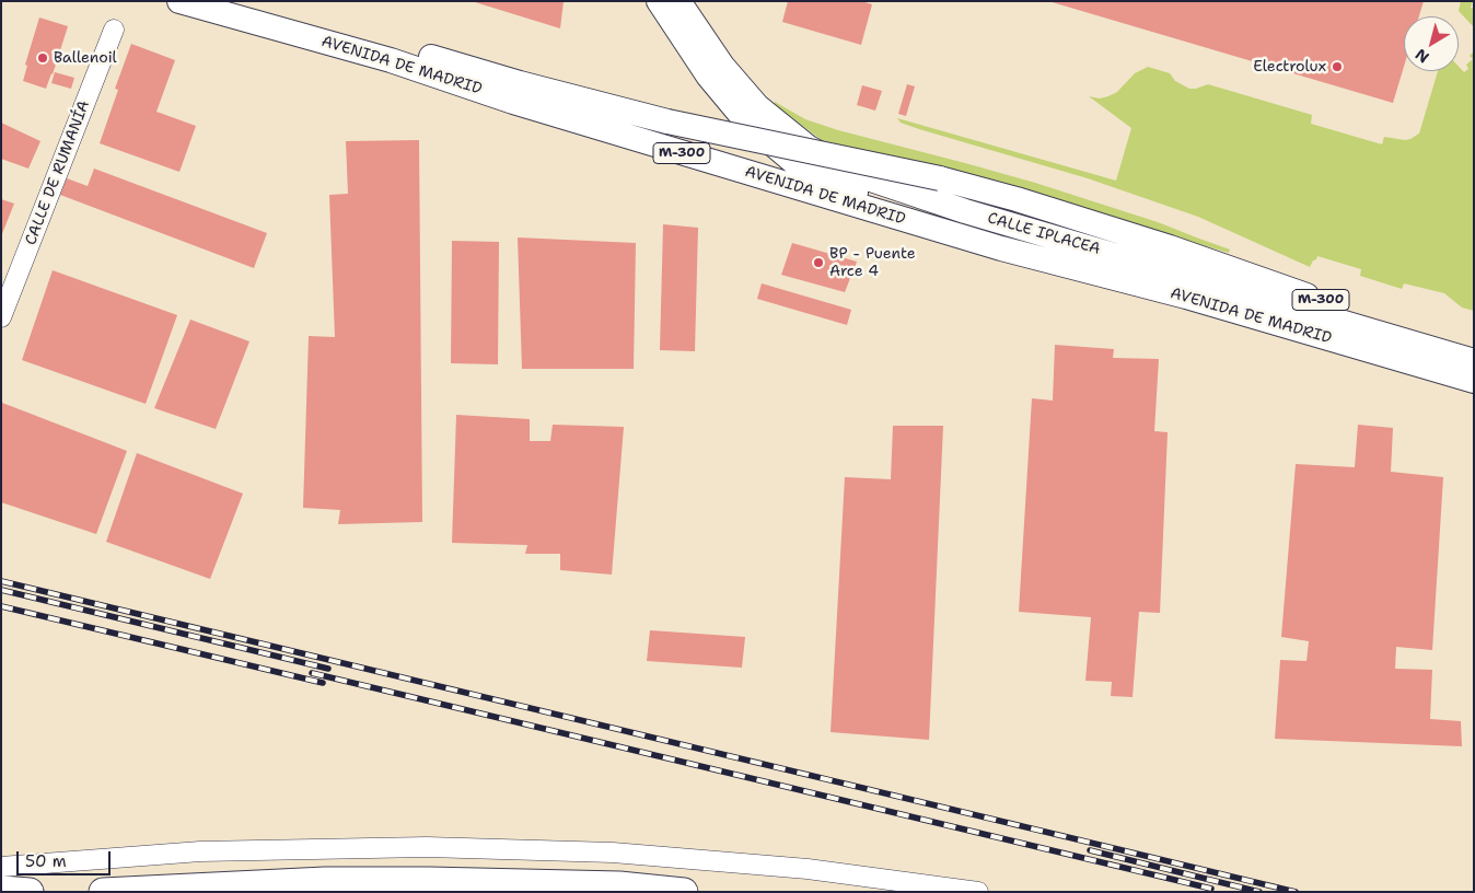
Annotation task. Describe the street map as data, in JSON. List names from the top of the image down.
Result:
{
  "streets": {
    "main road": ["AVENIDA DE MADRID", "M-300", "CALLE IPLACEA"],
    "street": ["CALLE DE RUMANÍA"]
  },
  "crossings": [
    ["AVENIDA DE MADRID", "CALLE IPLACEA"]
  ],
  "places": ["Ballenoil", "Electrolux", "BP - Puente Arce 4"],
  "scale_bar": "50 m",
  "north": "bottom left"
}
